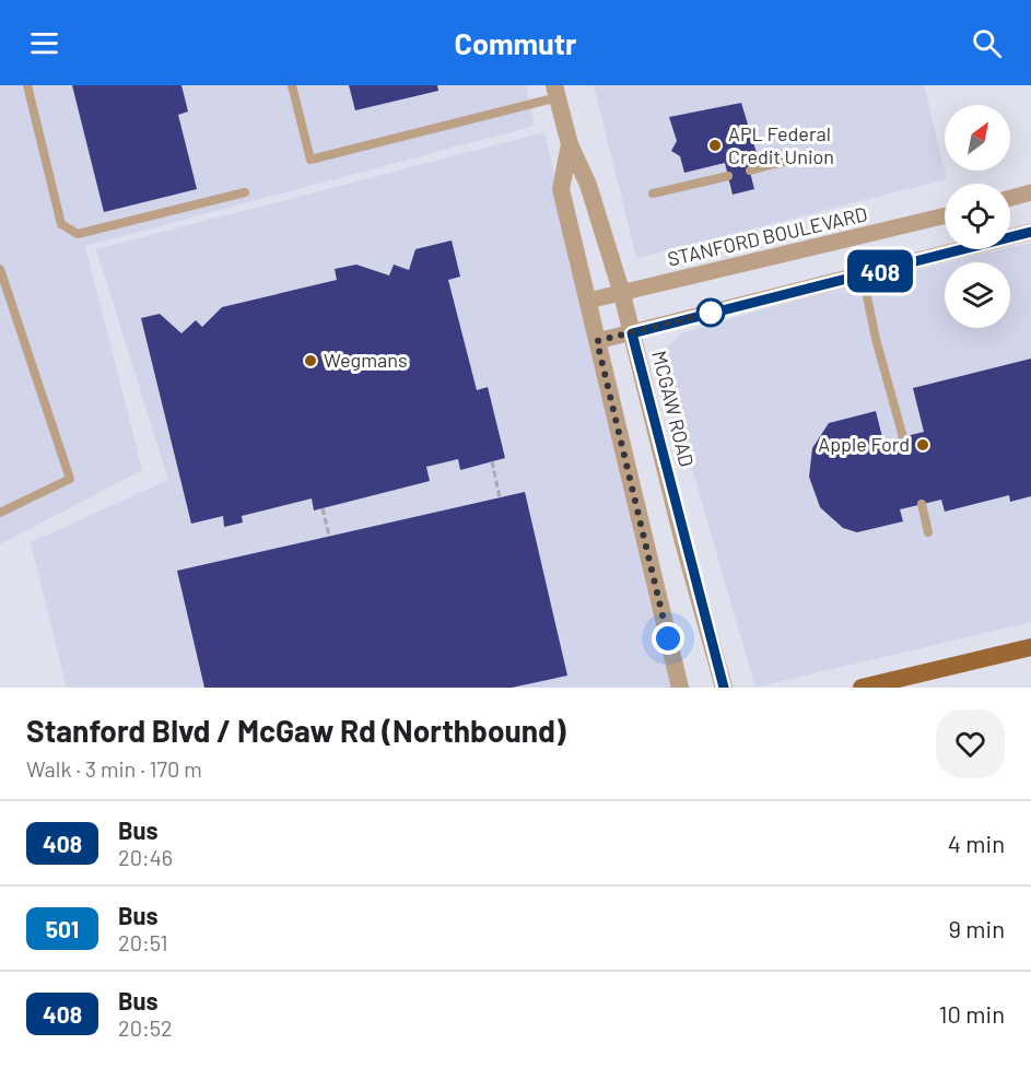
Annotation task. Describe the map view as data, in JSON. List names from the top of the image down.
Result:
{
  "streets": {
    "street": ["STANFORD BOULEVARD", "MCGAW ROAD"]
  },
  "crossings": [
    ["STANFORD BOULEVARD", "MCGAW ROAD"]
  ],
  "places": ["APL Federal Credit Union", "Wegmans", "Apple Ford"],
  "lines": ["bus line 408"],
  "north": "top right",
  "page": {
    "header": "Commutr",
    "on_map": "408",
    "heading": ["Stanford Blvd / McGaw Rd (Northbound)", "Walk · 3 min · 170 m"],
    "list": [
      {
        "mark": "408",
        "name": "Bus",
        "note": "20:46",
        "value": "4 min"
      },
      {
        "mark": "501",
        "name": "Bus",
        "note": "20:51",
        "value": "9 min"
      },
      {
        "mark": "408",
        "name": "Bus",
        "note": "20:52",
        "value": "10 min"
      }
    ]
  }
}
